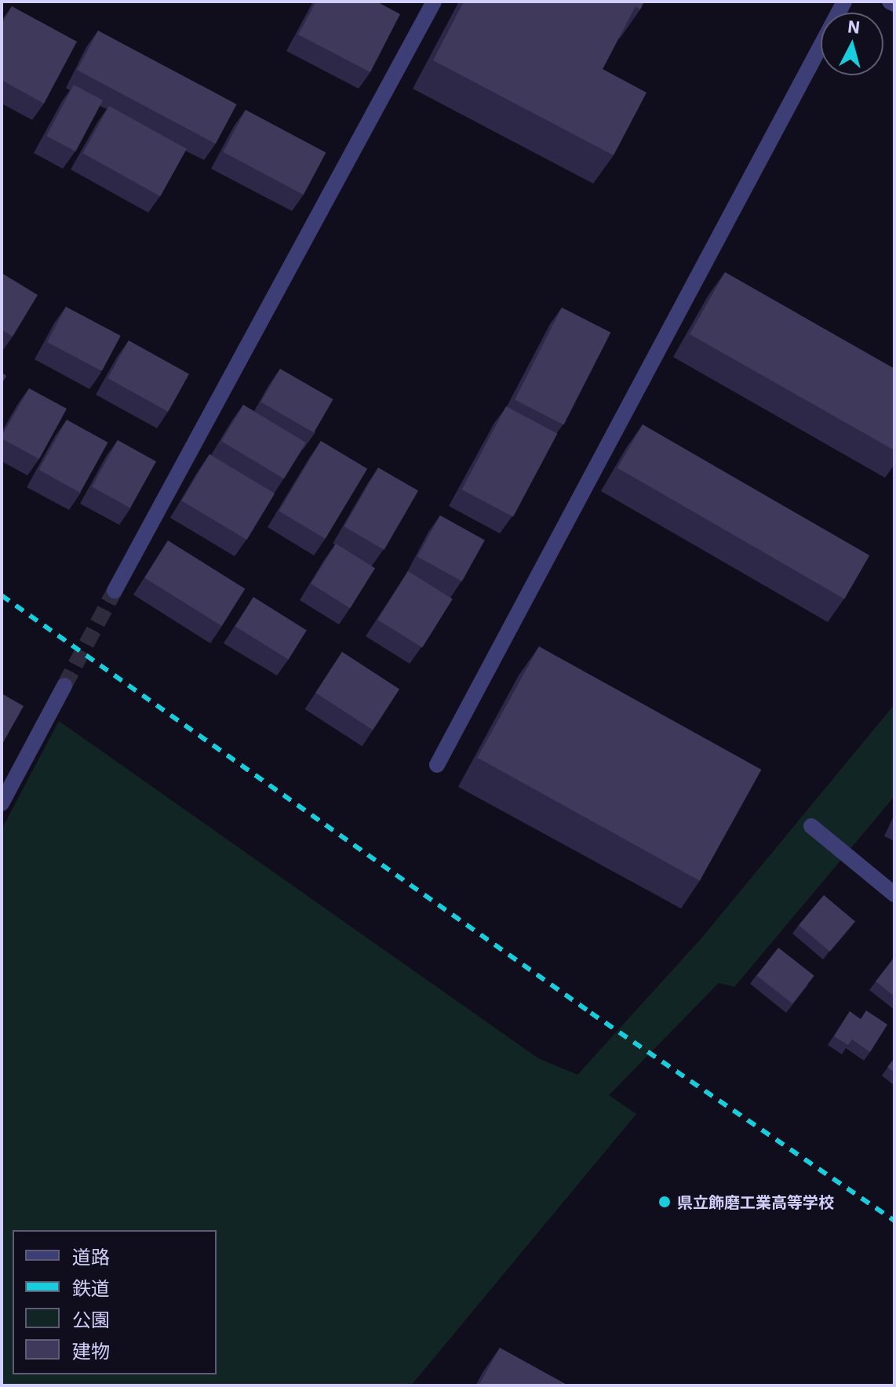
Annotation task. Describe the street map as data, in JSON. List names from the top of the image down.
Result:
{
  "places": ["県立飾磨工業高等学校"],
  "legend": [
    "道路",
    "鉄道",
    "公園",
    "建物"
  ],
  "north": "top"
}
